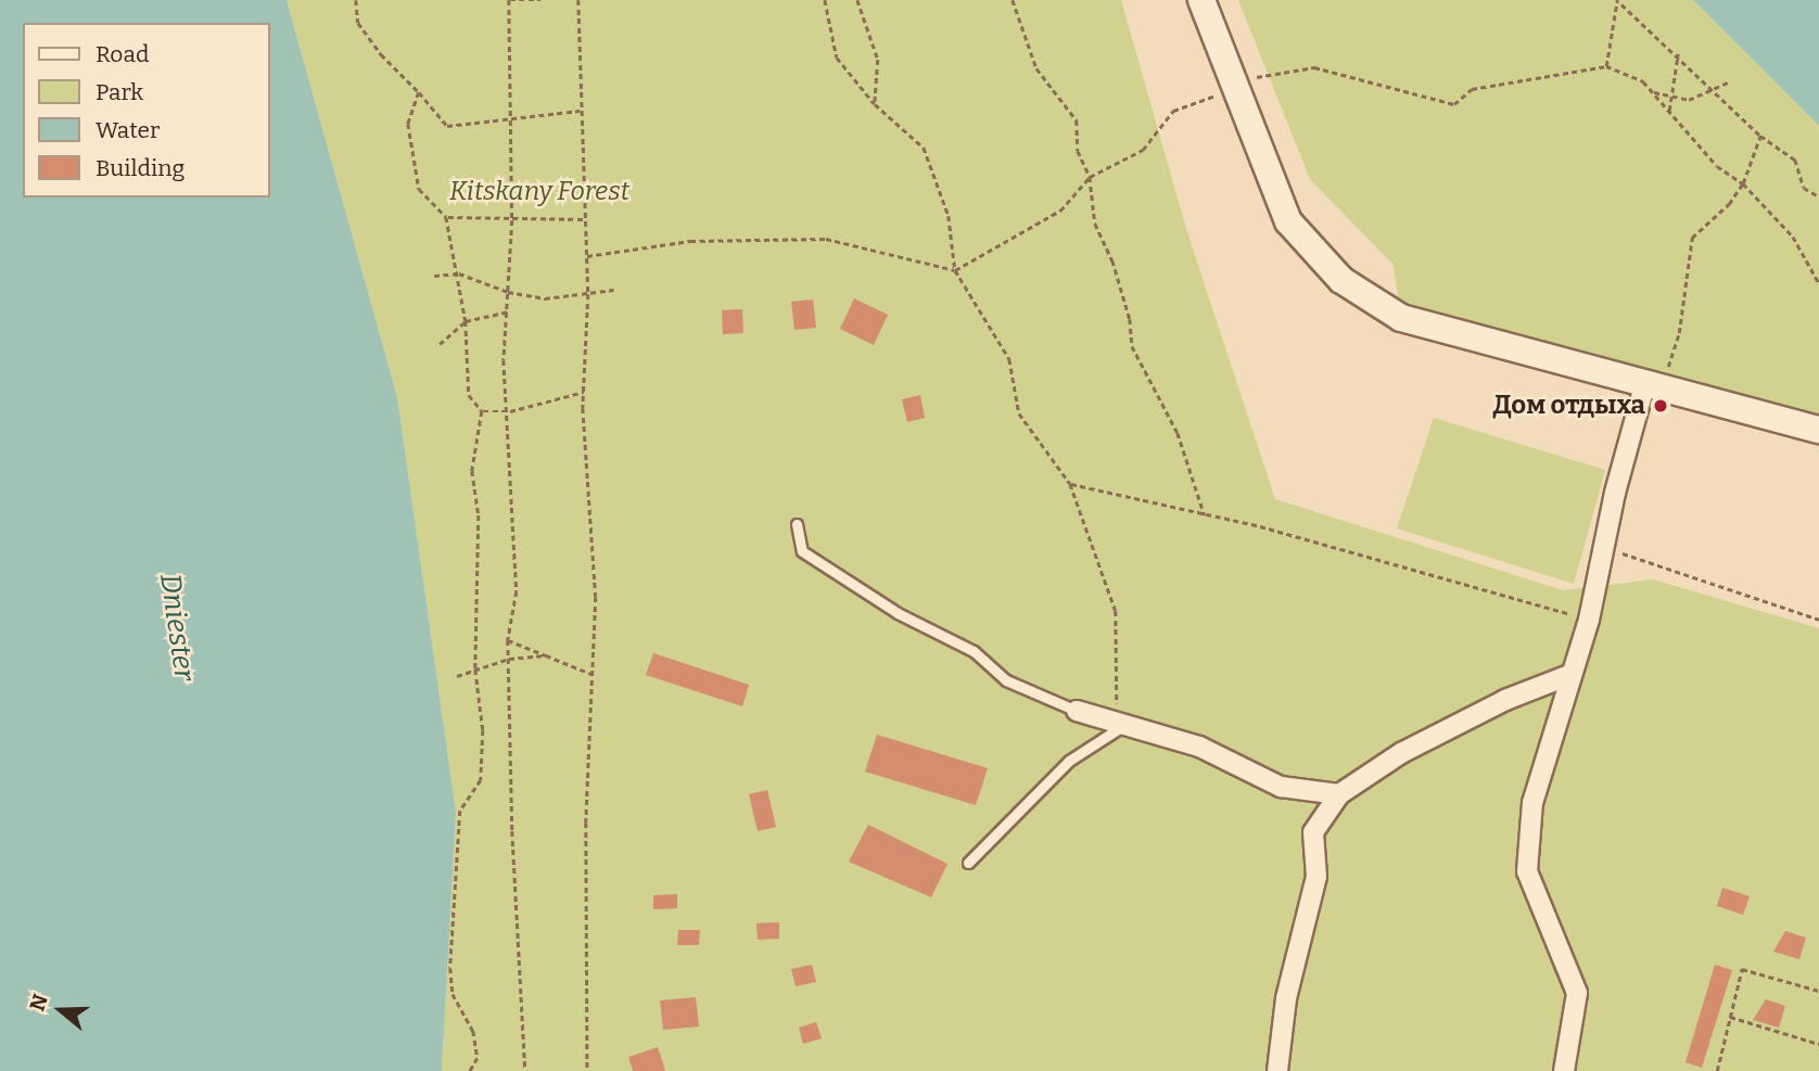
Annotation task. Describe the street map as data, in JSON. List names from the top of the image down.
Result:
{
  "water": ["Dniester"],
  "parks": ["Kitskany Forest"],
  "places": ["Дом отдыха"],
  "legend": [
    "Road",
    "Park",
    "Water",
    "Building"
  ],
  "north": "left"
}
